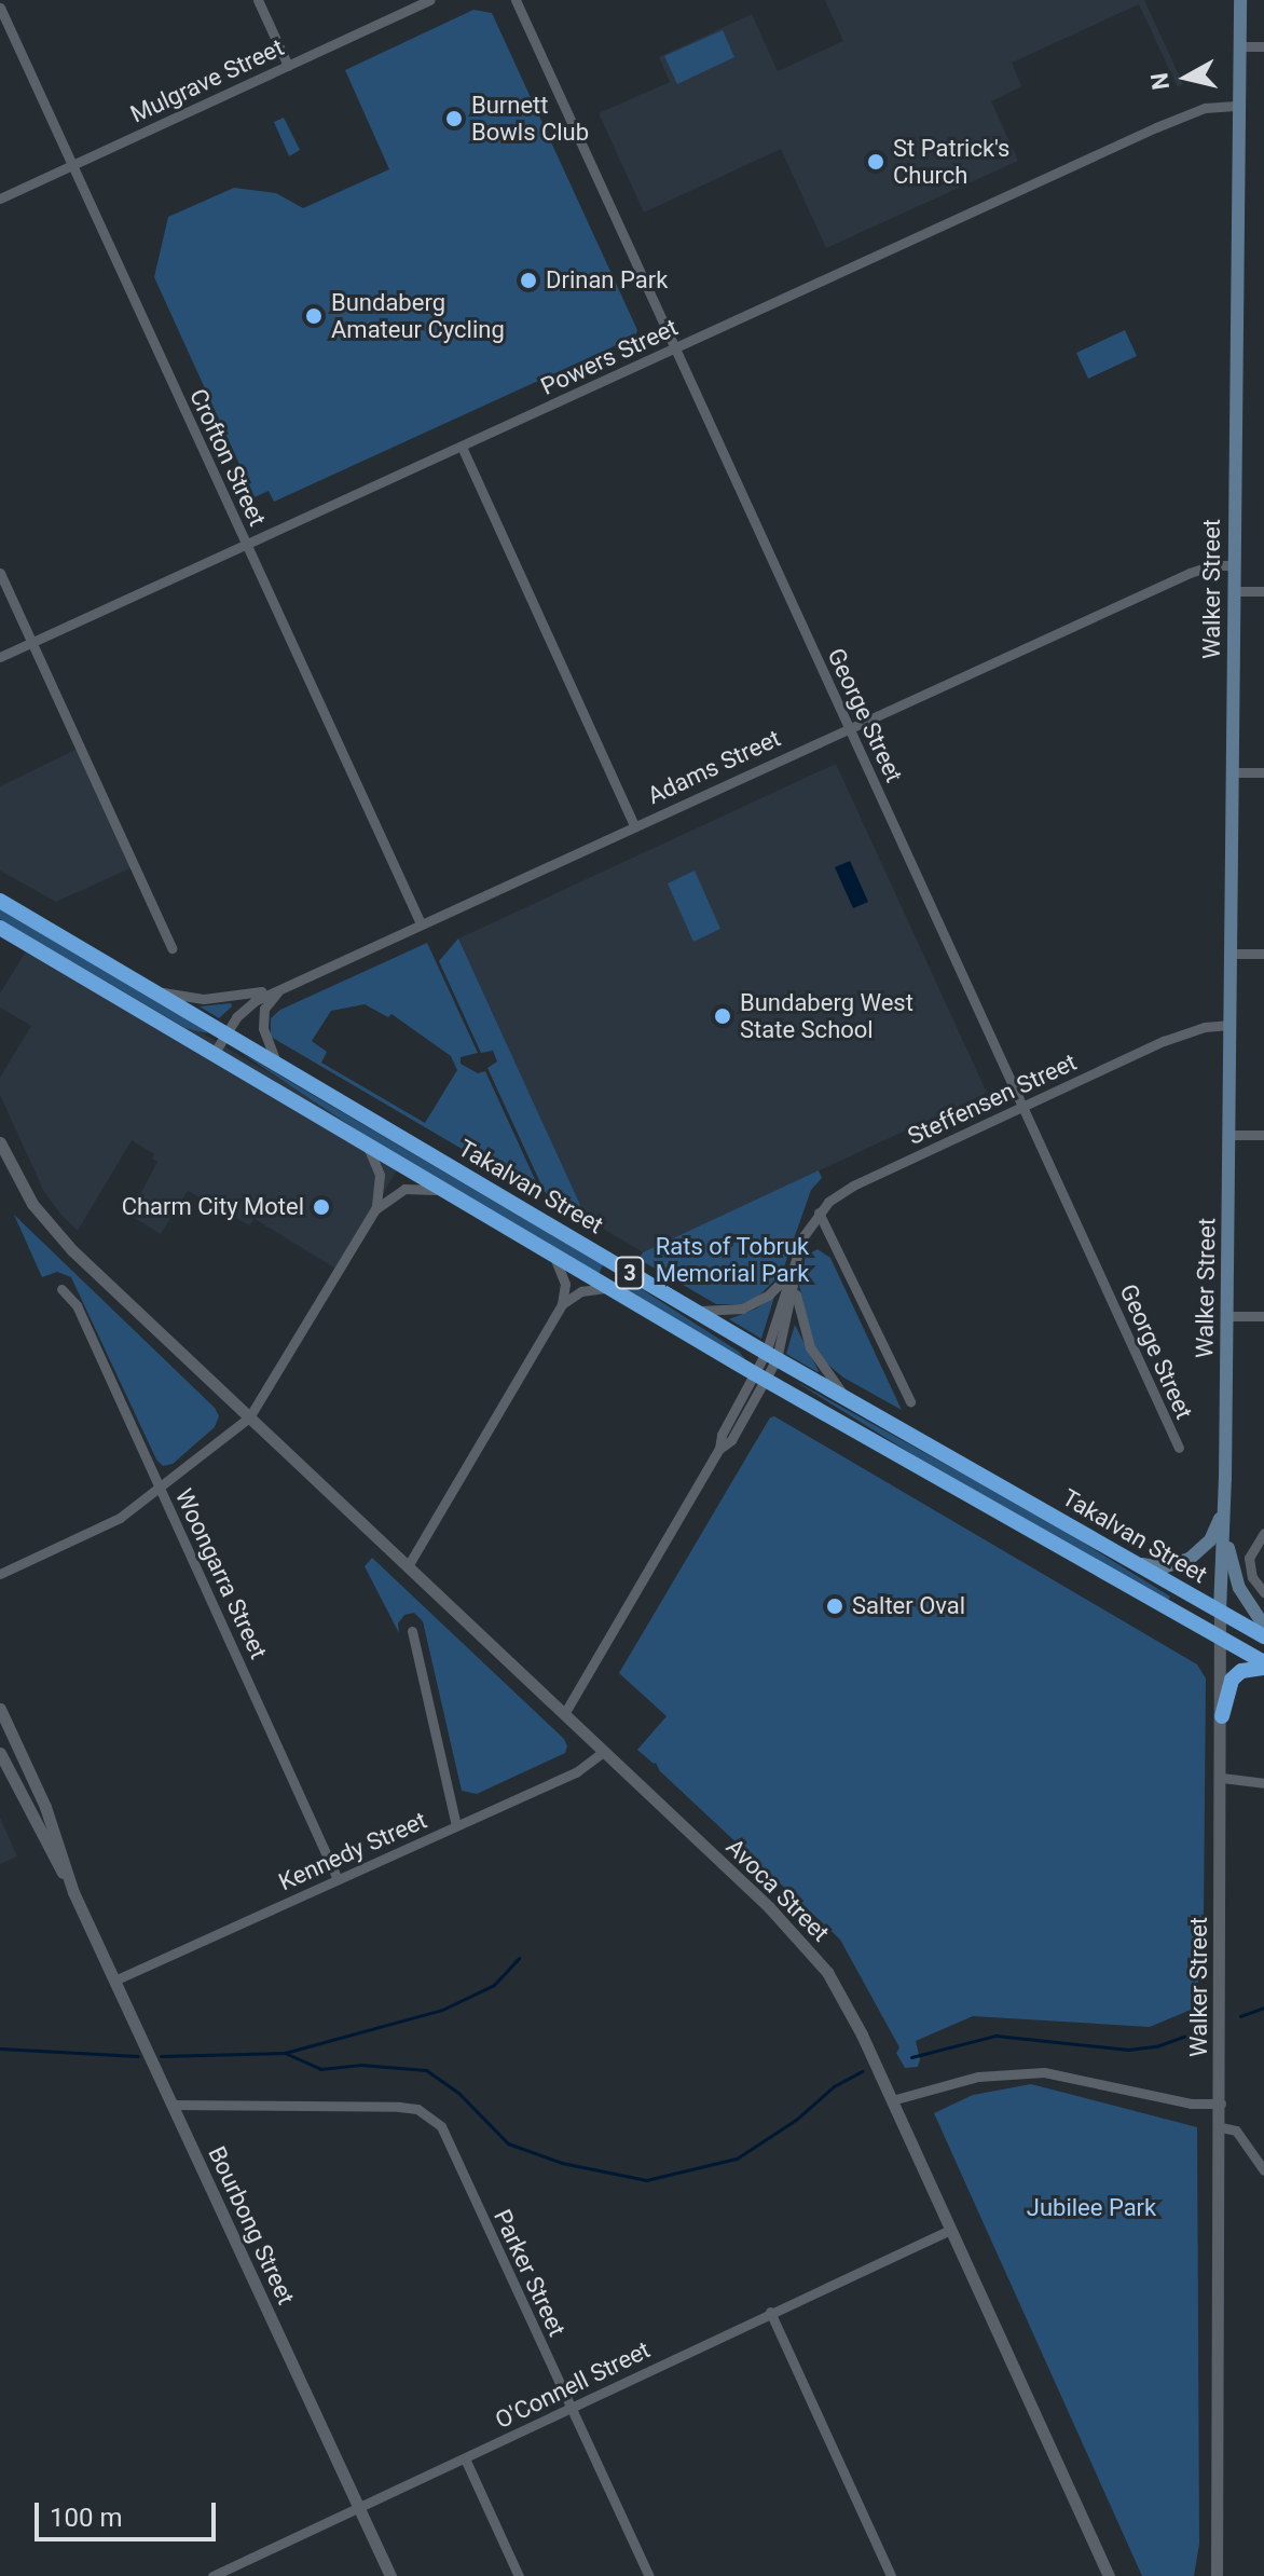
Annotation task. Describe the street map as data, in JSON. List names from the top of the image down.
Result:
{
  "streets": {
    "highway": ["Takalvan Street", "3"],
    "main road": ["Walker Street"],
    "street": [
      "Mulgrave Street",
      "Powers Street",
      "Crofton Street",
      "George Street",
      "Adams Street",
      "Steffensen Street",
      "Woongarra Street",
      "Kennedy Street",
      "Avoca Street",
      "Bourbong Street",
      "Parker Street",
      "O'Connell Street"
    ]
  },
  "crossings": [
    ["Mulgrave Street", "Crofton Street"],
    ["Powers Street", "Crofton Street"],
    ["Powers Street", "Walker Street"],
    ["Powers Street", "George Street"],
    ["Crofton Street", "Adams Street"],
    ["Walker Street", "Adams Street"],
    ["Walker Street", "Steffensen Street"],
    ["Walker Street", "Takalvan Street"],
    ["George Street", "Adams Street"],
    ["George Street", "Steffensen Street"],
    ["Adams Street", "Takalvan Street"],
    ["Steffensen Street", "Takalvan Street"],
    ["Steffensen Street", "Avoca Street"],
    ["Woongarra Street", "Kennedy Street"],
    ["Kennedy Street", "Avoca Street"],
    ["Kennedy Street", "Bourbong Street"],
    ["Avoca Street", "O'Connell Street"],
    ["Bourbong Street", "Parker Street"],
    ["Bourbong Street", "O'Connell Street"],
    ["Parker Street", "O'Connell Street"]
  ],
  "parks": ["Rats of Tobruk Memorial Park", "Jubilee Park"],
  "places": [
    "Burnett Bowls Club",
    "St Patrick's Church",
    "Drinan Park",
    "Bundaberg Amateur Cycling",
    "Bundaberg West State School",
    "Charm City Motel",
    "Salter Oval"
  ],
  "scale_bar": "100 m",
  "north": "left"
}
